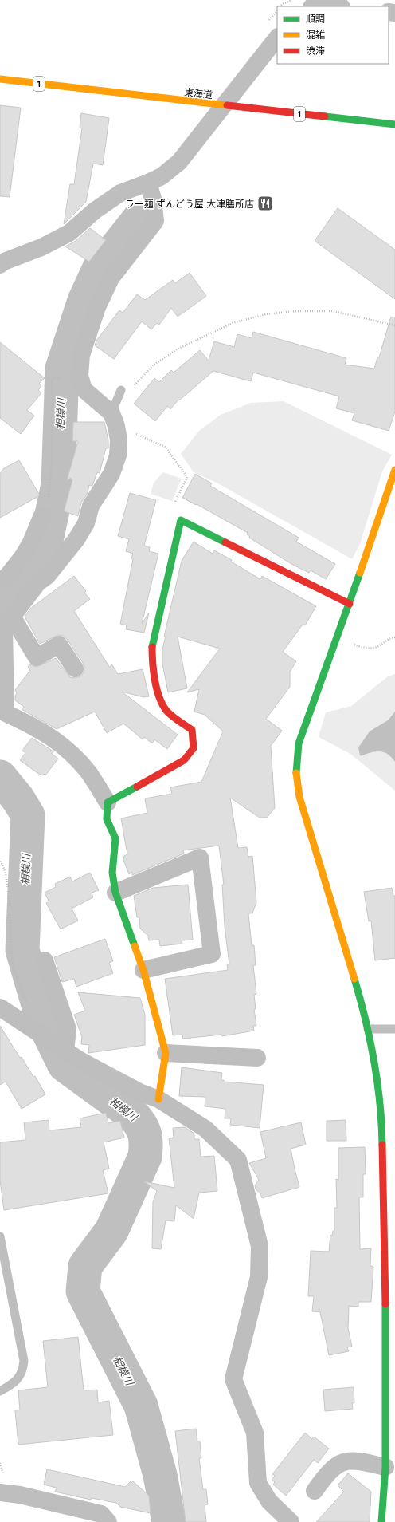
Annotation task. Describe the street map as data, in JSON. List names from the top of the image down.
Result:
{
  "streets": {
    "main road": ["1", "東海道"]
  },
  "water": ["相模川"],
  "places": {
    "restaurant": ["ラー麺 ずんどう屋 大津膳所店"]
  },
  "legend": ["順調", "混雑", "渋滞"]
}
